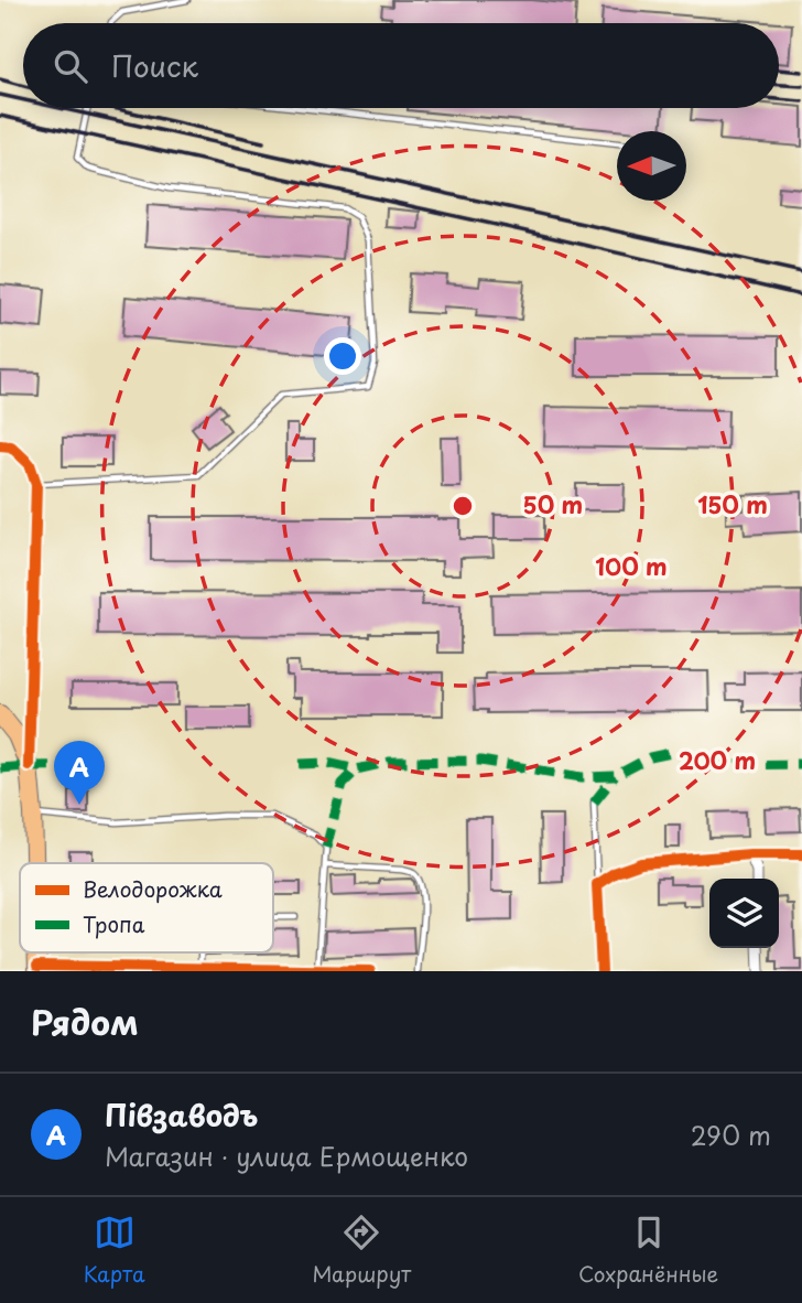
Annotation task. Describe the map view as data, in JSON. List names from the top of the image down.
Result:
{
  "legend": ["Велодорожка", "Тропа"],
  "north": "left",
  "page": {
    "search": "Поиск",
    "pins": "A",
    "heading": "Рядом",
    "list": [
      {
        "mark": "A",
        "name": "Пiвзаводъ",
        "note": "Магазин · улица Ермощенко",
        "value": "290 m"
      }
    ],
    "nav": ["Карта", "Маршрут", "Сохранённые"]
  },
  "rings": [
    "50 m",
    "150 m",
    "100 m",
    "200 m"
  ]
}
